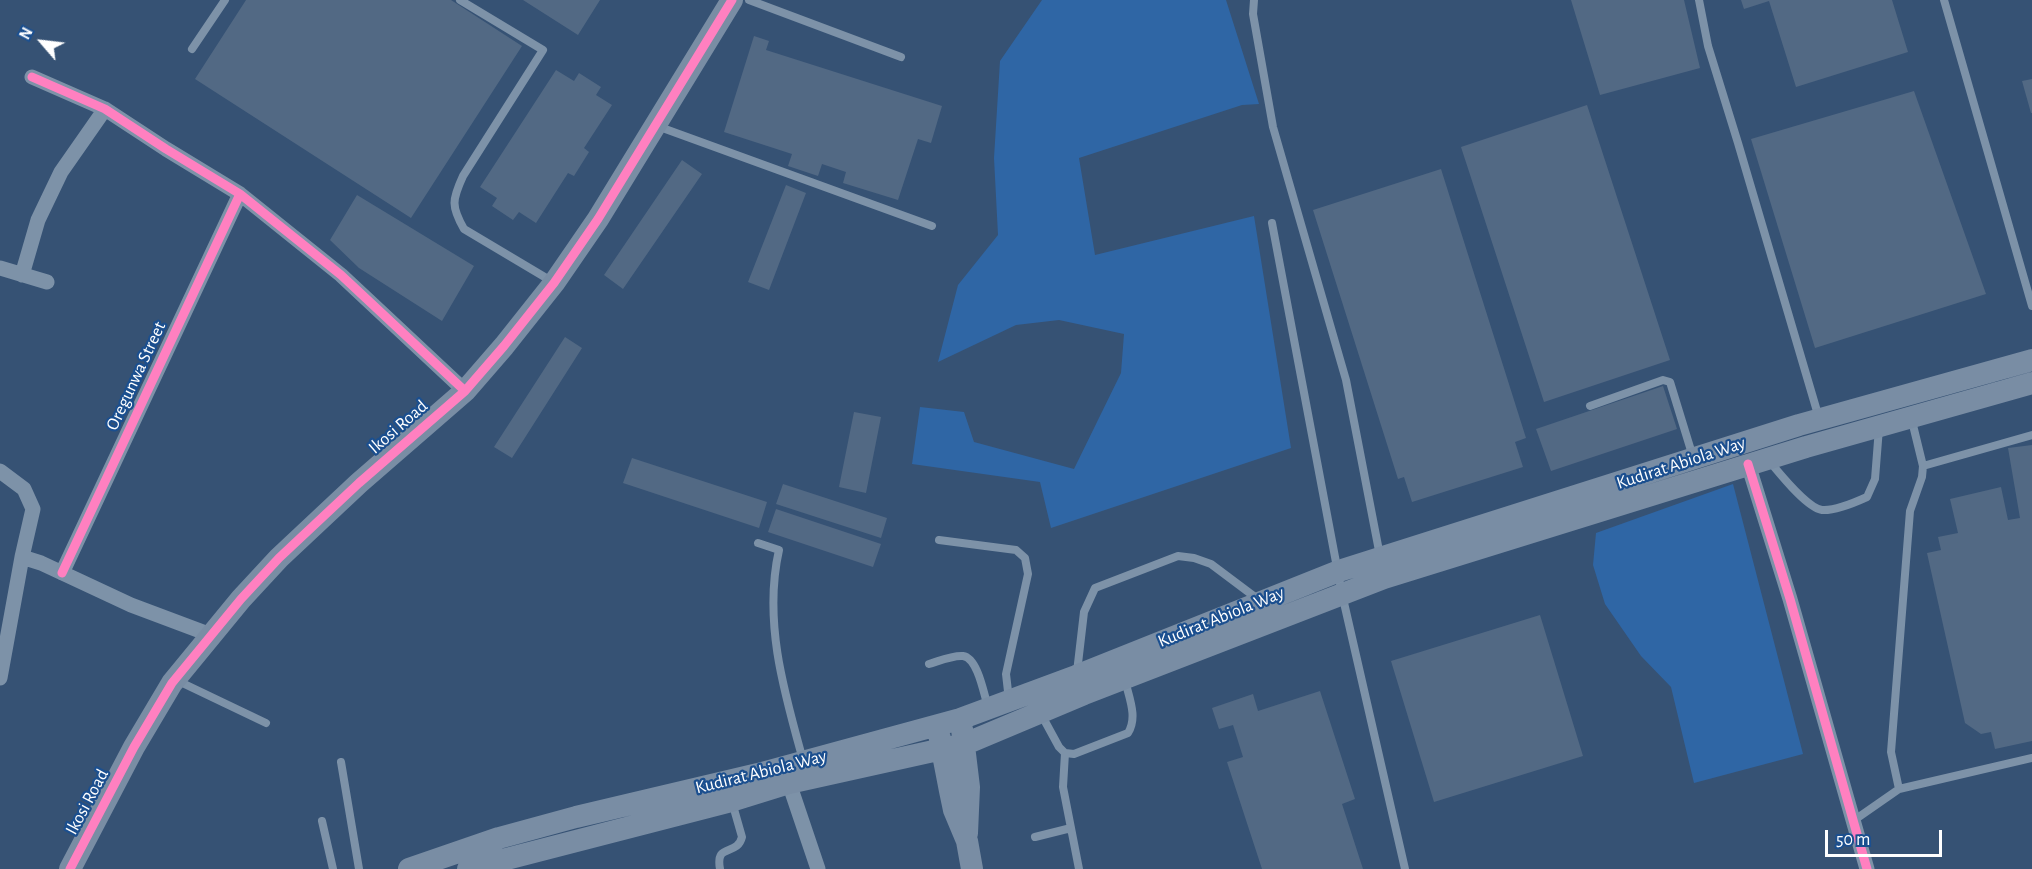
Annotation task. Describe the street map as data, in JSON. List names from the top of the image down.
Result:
{
  "streets": {
    "main road": ["Ikosi Road", "Kudirat Abiola Way"],
    "street": ["Oregunwa Street"]
  },
  "scale_bar": "50 m",
  "north": "top left"
}
